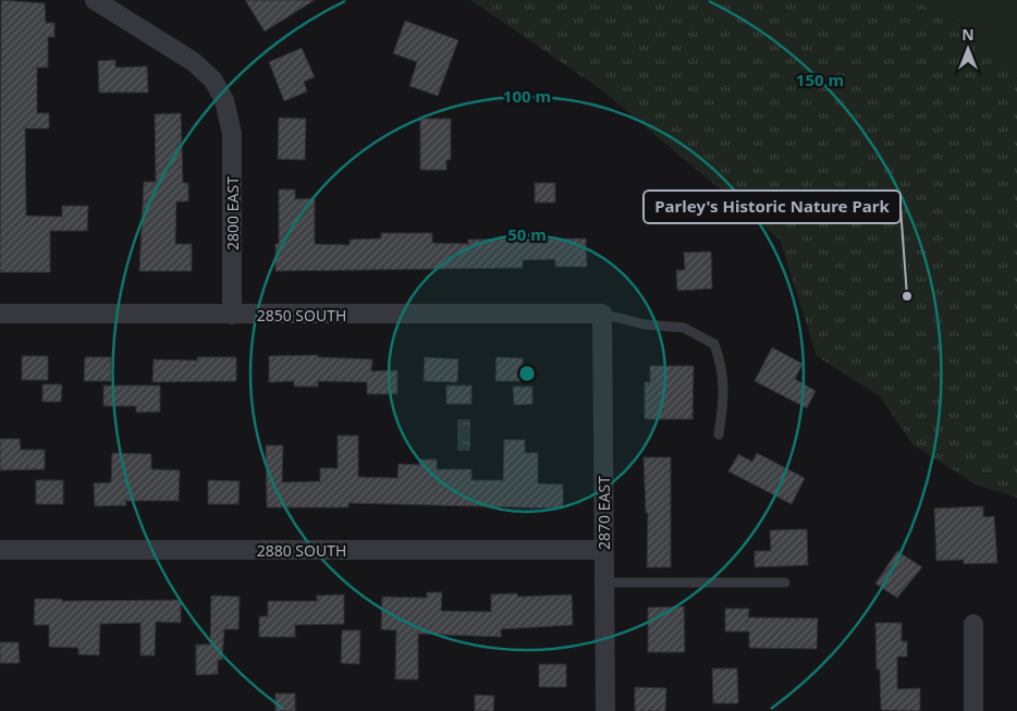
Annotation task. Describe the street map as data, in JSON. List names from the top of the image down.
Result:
{
  "streets": {
    "street": [
      "2800 EAST",
      "2850 SOUTH",
      "2870 EAST",
      "2880 SOUTH"
    ]
  },
  "crossings": [
    ["2800 EAST", "2850 SOUTH"],
    ["2850 SOUTH", "2870 EAST"],
    ["2870 EAST", "2880 SOUTH"]
  ],
  "places": ["Parley's Historic Nature Park"],
  "north": "top",
  "rings": ["150 m", "100 m", "50 m"]
}
